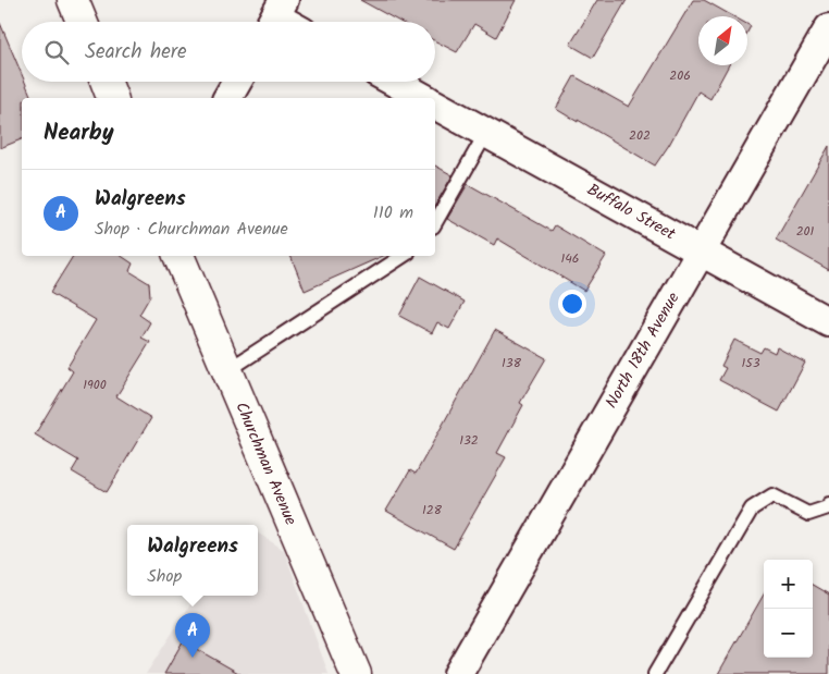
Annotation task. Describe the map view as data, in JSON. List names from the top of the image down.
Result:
{
  "streets": {
    "main road": ["Churchman Avenue"],
    "street": ["Buffalo Street", "North 18th Avenue"]
  },
  "crossings": [
    ["Buffalo Street", "North 18th Avenue"]
  ],
  "house_numbers": [
    "206",
    "202",
    "201",
    "146",
    "138",
    "153",
    "1900",
    "132",
    "128"
  ],
  "north": "top right",
  "page": {
    "search": "Search here",
    "heading": "Nearby",
    "list": [
      {
        "mark": "A",
        "name": "Walgreens",
        "note": "Shop · Churchman Avenue",
        "value": "110 m"
      }
    ],
    "popup": ["Walgreens", "Shop"],
    "map_buttons": ["+", "−"],
    "pins": "A"
  }
}
